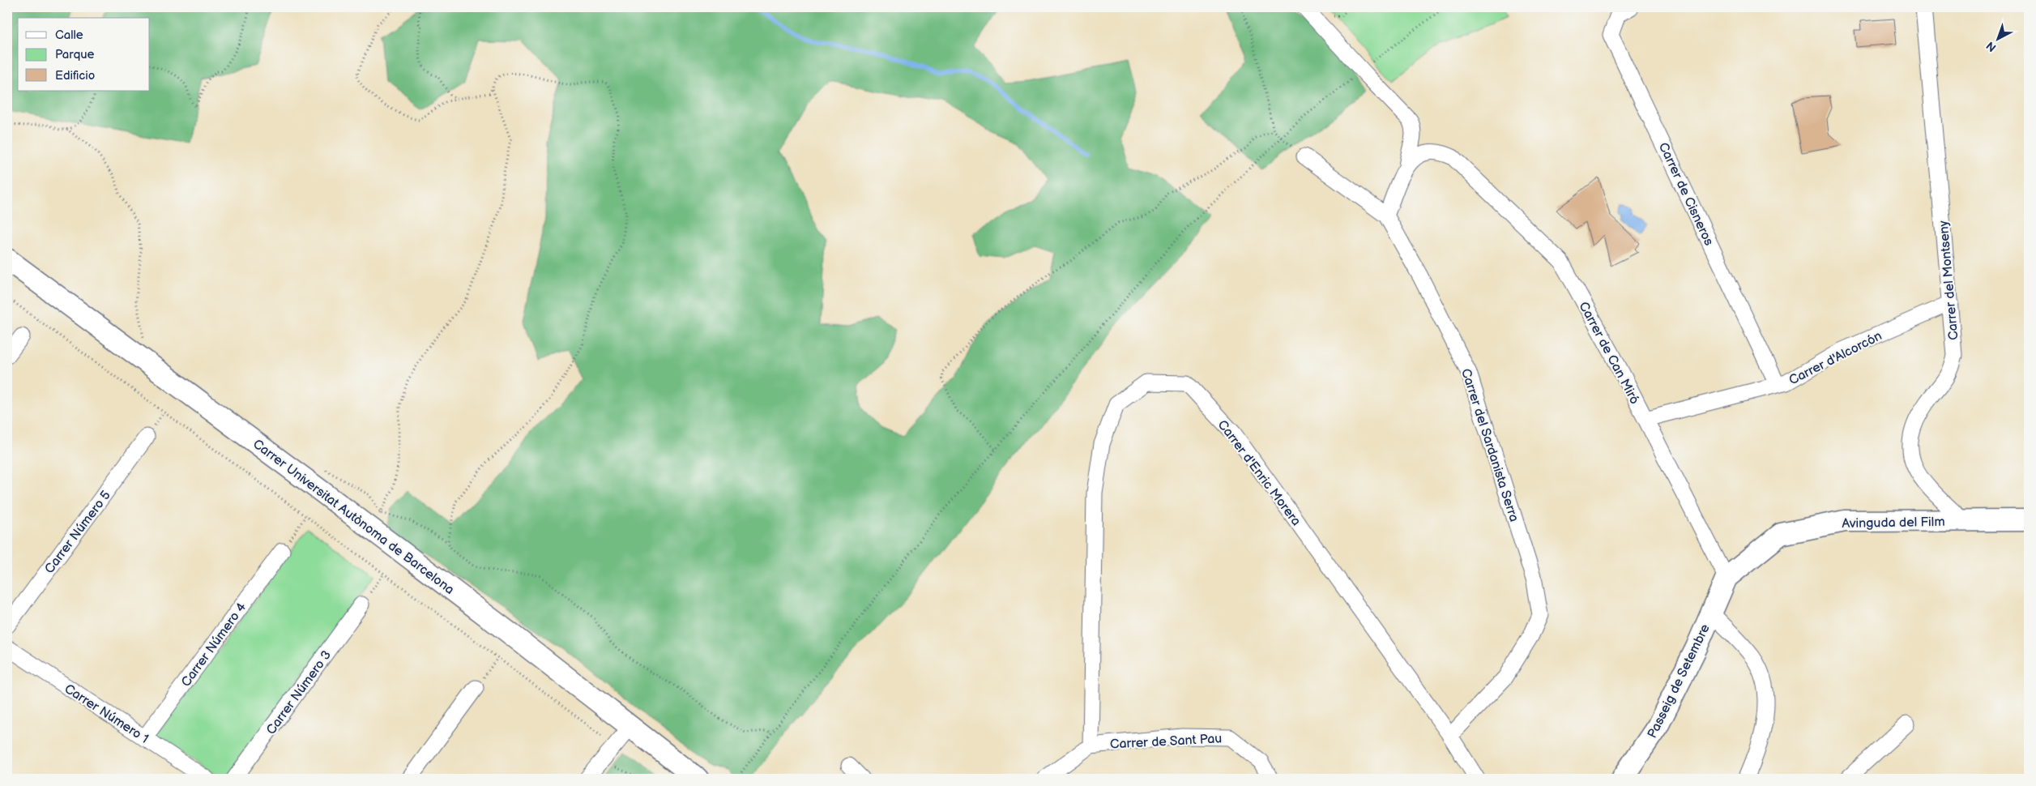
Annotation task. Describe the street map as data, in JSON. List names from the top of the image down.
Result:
{
  "streets": {
    "street": [
      "Carrer de Cisneros",
      "Carrer del Montseny",
      "Carrer de Can Miró",
      "Carrer d'Alcorcón",
      "Carrer del Sardanista Serra",
      "Carrer d'Enric Morera",
      "Carrer Universitat Autònoma de Barcelona",
      "Avinguda del Film",
      "Carrer Número 5",
      "Carrer Número 4",
      "Passeig de Setembre",
      "Carrer Número 3",
      "Carrer Número 1",
      "Carrer de Sant Pau"
    ]
  },
  "crossings": [
    ["Carrer de Cisneros", "Carrer d'Alcorcón"],
    ["Carrer del Montseny", "Carrer d'Alcorcón"],
    ["Carrer del Montseny", "Avinguda del Film"],
    ["Carrer de Can Miró", "Carrer d'Alcorcón"],
    ["Carrer de Can Miró", "Carrer del Sardanista Serra"],
    ["Carrer de Can Miró", "Avinguda del Film"],
    ["Carrer de Can Miró", "Passeig de Setembre"],
    ["Carrer del Sardanista Serra", "Carrer d'Enric Morera"],
    ["Carrer d'Enric Morera", "Carrer de Sant Pau"],
    ["Avinguda del Film", "Passeig de Setembre"],
    ["Carrer Número 4", "Carrer Número 1"]
  ],
  "legend": ["Calle", "Parque", "Edificio"],
  "north": "bottom left"
}
